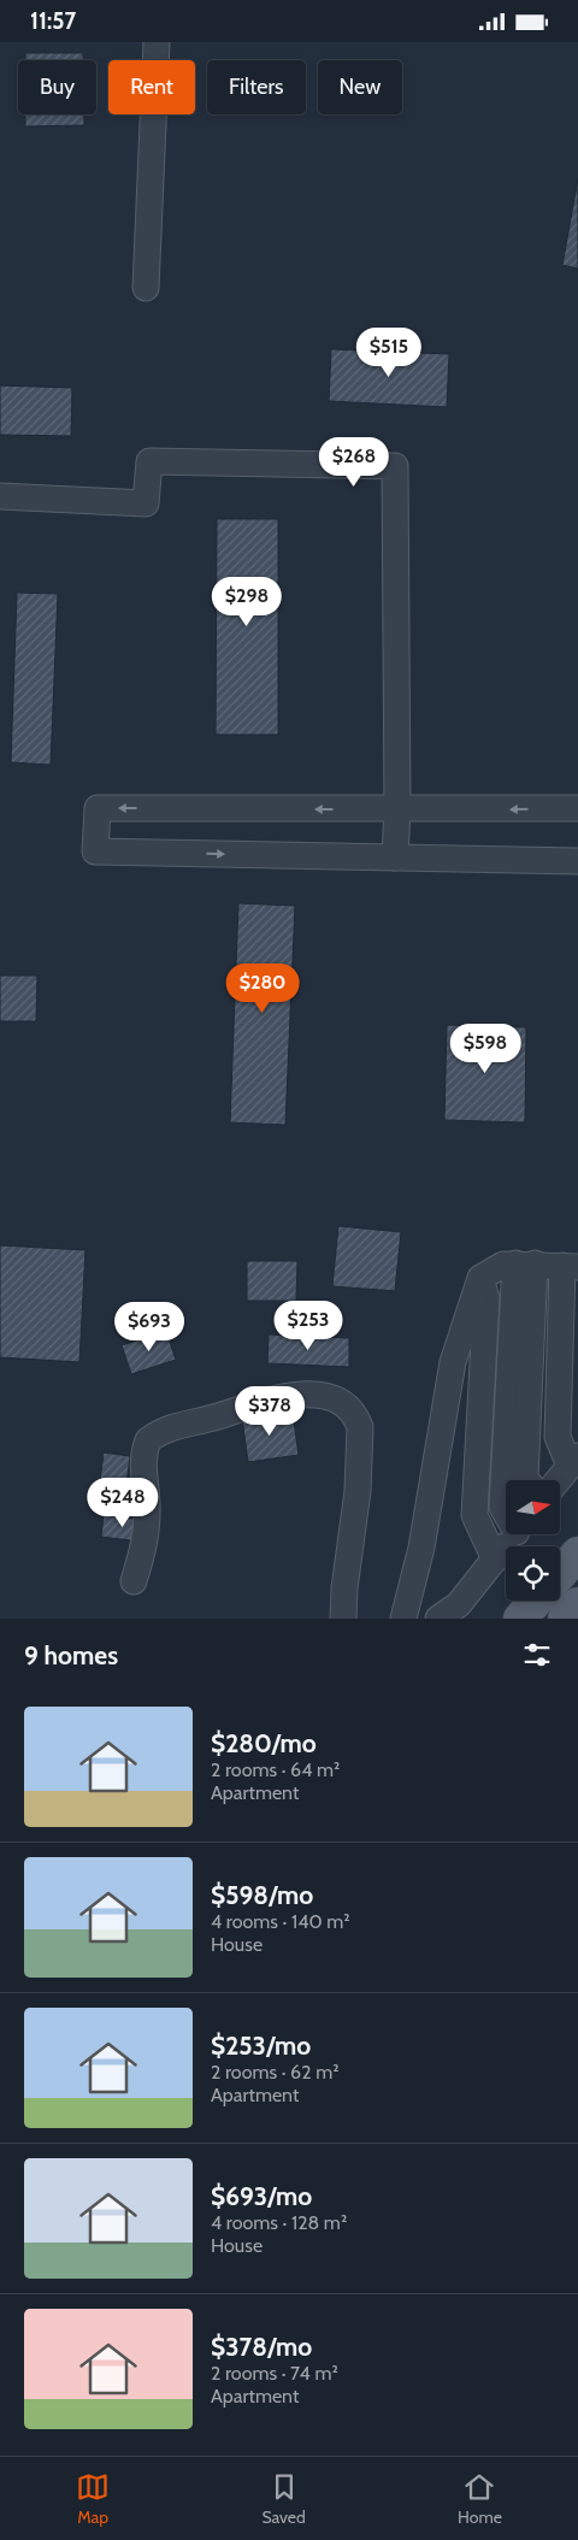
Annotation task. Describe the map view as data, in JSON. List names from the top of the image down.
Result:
{
  "north": "right",
  "page": {
    "status": "11:57",
    "chip": [
      "Buy",
      "Rent",
      "Filters",
      "New"
    ],
    "price": [
      "$515",
      "$268",
      "$298",
      "$280",
      "$598",
      "$253",
      "$693",
      "$378",
      "$248"
    ],
    "heading": "9 homes",
    "list": [
      {
        "name": "$280/mo",
        "note": "2 rooms · 64 m² · Apartment"
      },
      {
        "name": "$598/mo",
        "note": "4 rooms · 140 m² · House"
      },
      {
        "name": "$253/mo",
        "note": "2 rooms · 62 m² · Apartment"
      },
      {
        "name": "$693/mo",
        "note": "4 rooms · 128 m² · House"
      },
      {
        "name": "$378/mo",
        "note": "2 rooms · 74 m² · Apartment"
      }
    ],
    "tabs": ["Map", "Saved", "Home"]
  }
}
